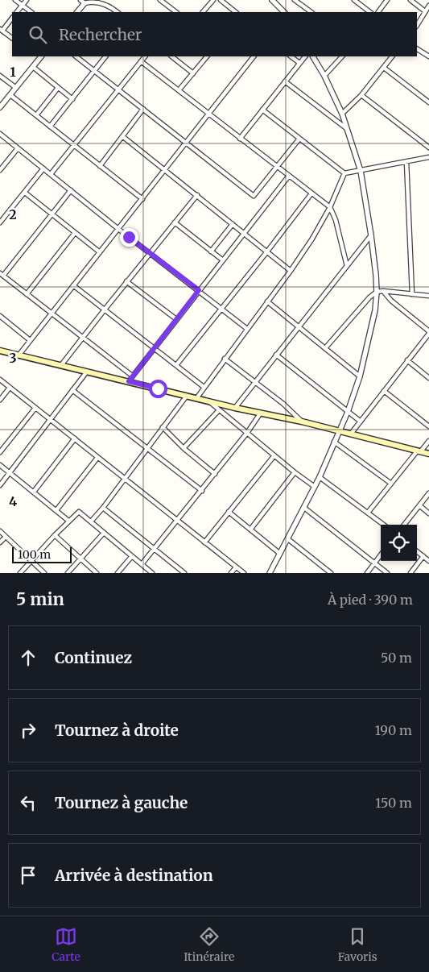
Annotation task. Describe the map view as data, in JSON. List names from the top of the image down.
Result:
{
  "scale_bar": "100 m",
  "page": {
    "search": "Rechercher",
    "scale": "100 m",
    "heading": ["5 min", "À pied · 390 m"],
    "list": [
      ["Continuez", "50 m"],
      ["Tournez à droite", "190 m"],
      ["Tournez à gauche", "150 m"],
      "Arrivée à destination"
    ],
    "nav": ["Carte", "Itinéraire", "Favoris"]
  },
  "grid": {
    "rows": [
      "1",
      "2",
      "3",
      "4"
    ]
  }
}
